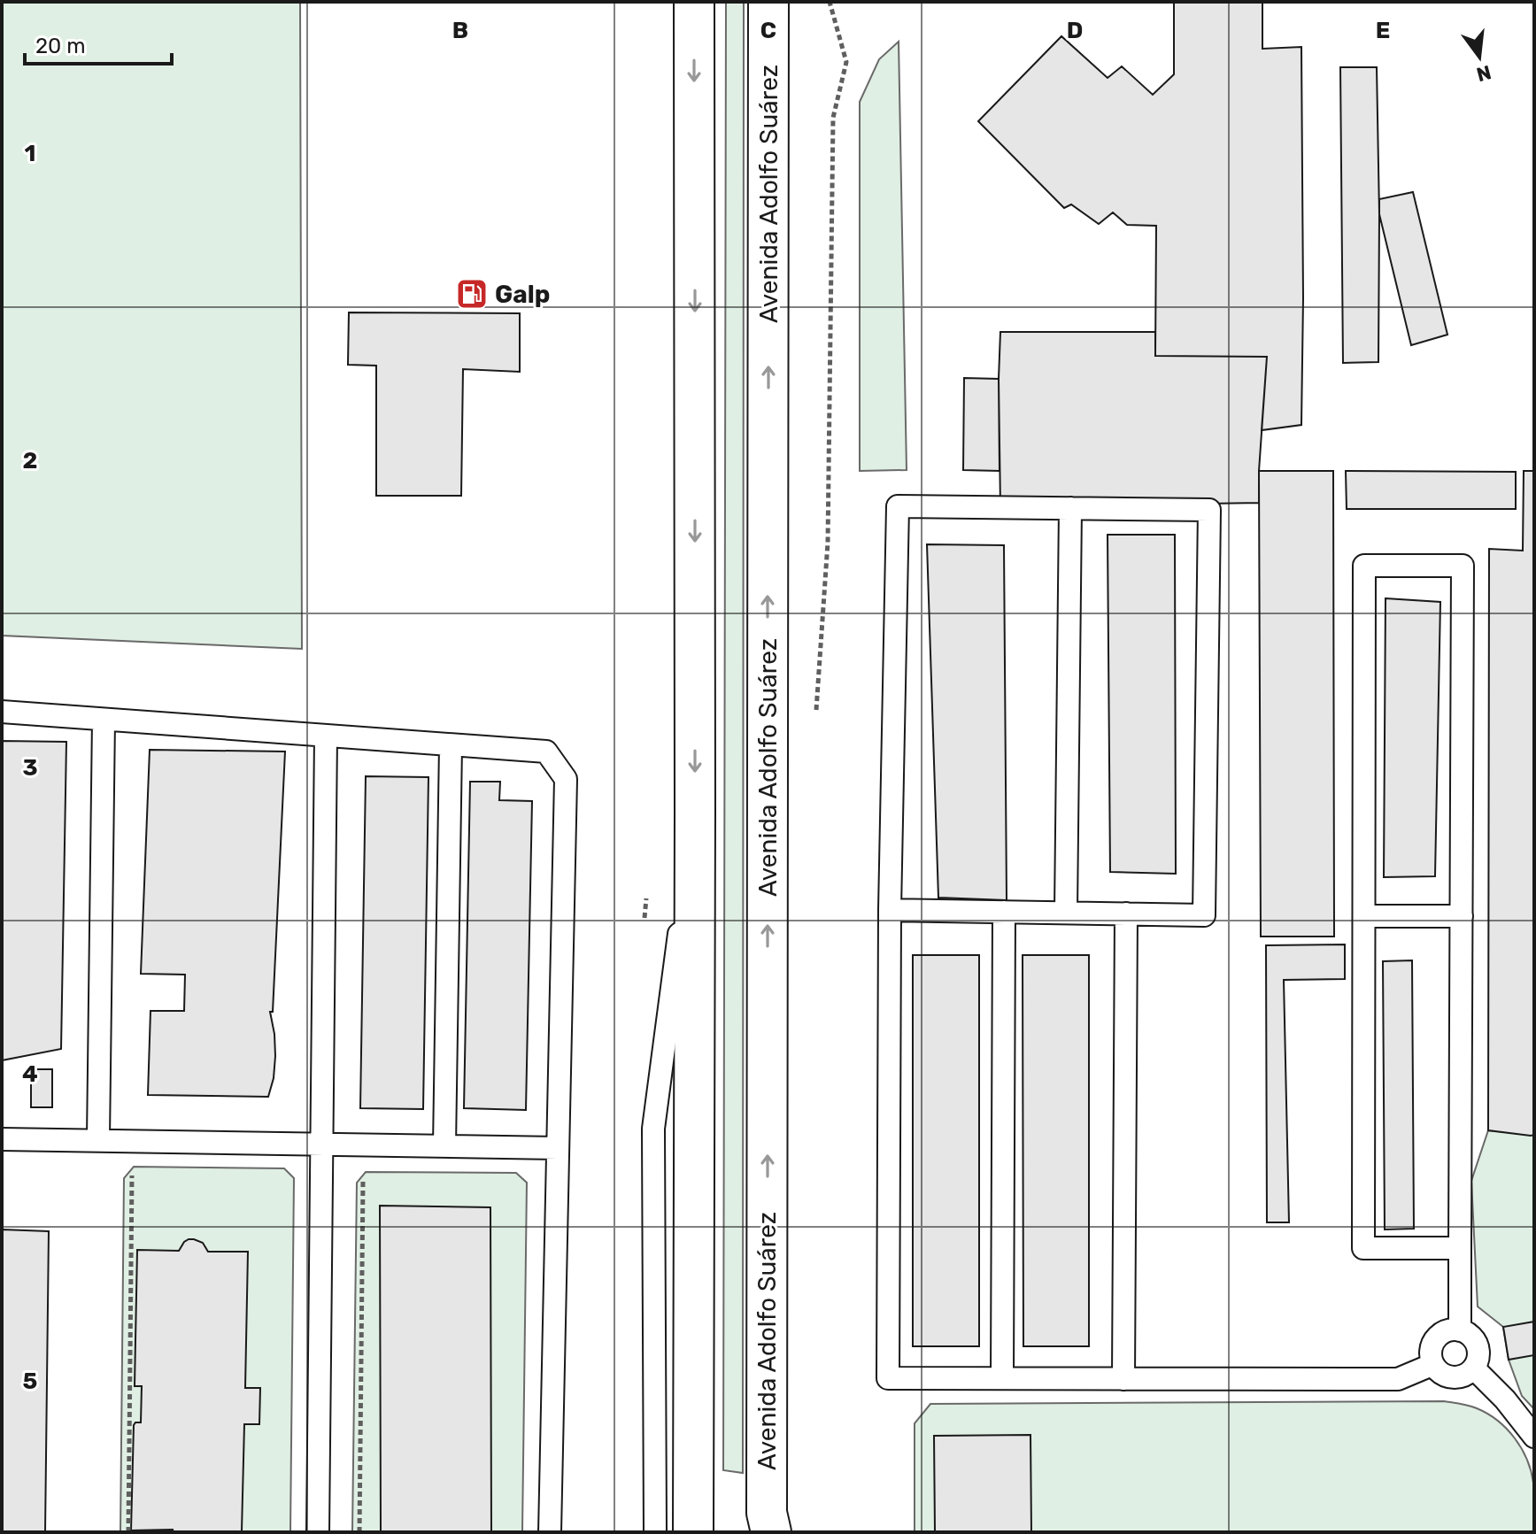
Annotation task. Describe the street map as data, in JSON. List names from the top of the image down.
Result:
{
  "streets": {
    "highway": ["Avenida Adolfo Suárez"]
  },
  "places": {
    "fuel station": ["Galp"]
  },
  "scale_bar": "20 m",
  "north": "bottom",
  "grid": {
    "columns": [
      "B",
      "C",
      "D",
      "E"
    ],
    "rows": [
      "1",
      "2",
      "3",
      "4",
      "5"
    ]
  }
}
